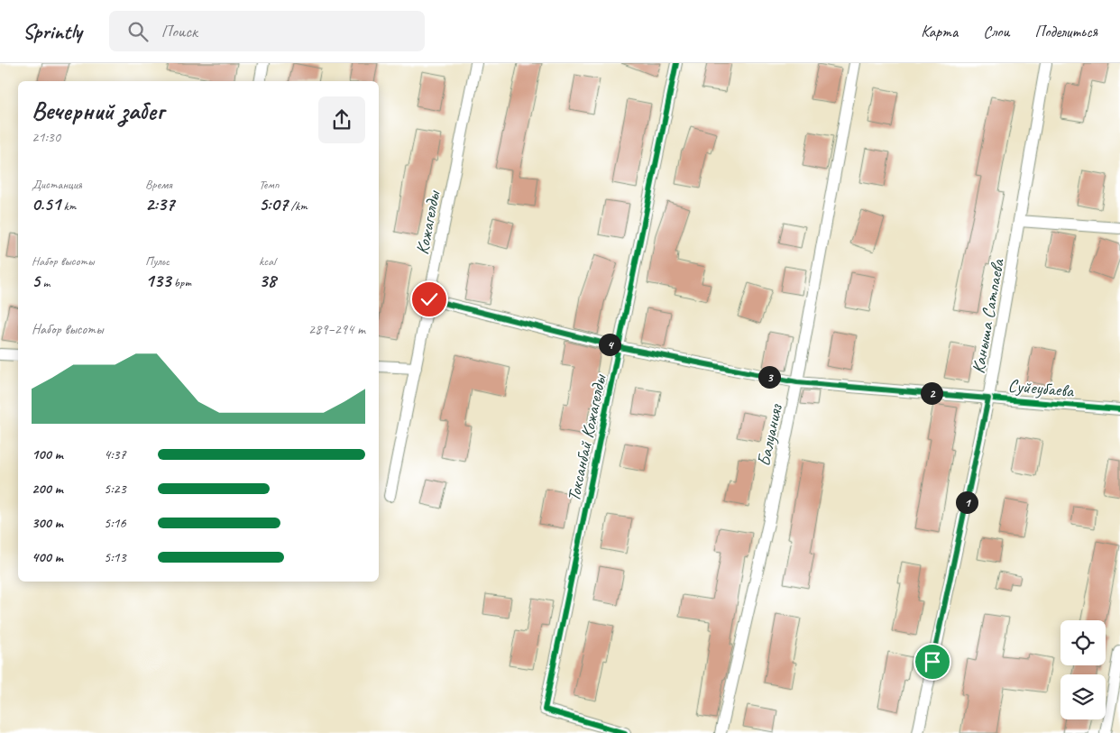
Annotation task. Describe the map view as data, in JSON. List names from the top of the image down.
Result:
{
  "streets": {
    "street": [
      "Кожагелды",
      "Каныша Сатпаева",
      "Суйеубаева",
      "Балуанияз",
      "Токсанбай Кожагелды"
    ]
  },
  "crossings": [
    ["Кожагелды", "Суйеубаева"],
    ["Каныша Сатпаева", "Суйеубаева"],
    ["Суйеубаева", "Балуанияз"],
    ["Суйеубаева", "Токсанбай Кожагелды"]
  ],
  "page": {
    "header": "Sprintly",
    "search": "Поиск",
    "nav": ["Карта", "Слои", "Поделиться"],
    "heading": ["Вечерний забег", "21:30"],
    "stats": [
      ["Дистанция", "0.51 km"],
      ["Время", "2:37"],
      ["Темп", "5:07 /km"],
      ["Набор высоты", "5 m"],
      ["Пульс", "133 bpm"],
      ["kcal", "38"]
    ],
    "chart": ["Набор высоты", "289–294 m"],
    "pins": [
      "4",
      "3",
      "2",
      "1"
    ],
    "list": [
      {
        "name": "100 m",
        "note": "4:37"
      },
      {
        "name": "200 m",
        "note": "5:23"
      },
      {
        "name": "300 m",
        "note": "5:16"
      },
      {
        "name": "400 m",
        "note": "5:13"
      }
    ]
  }
}
